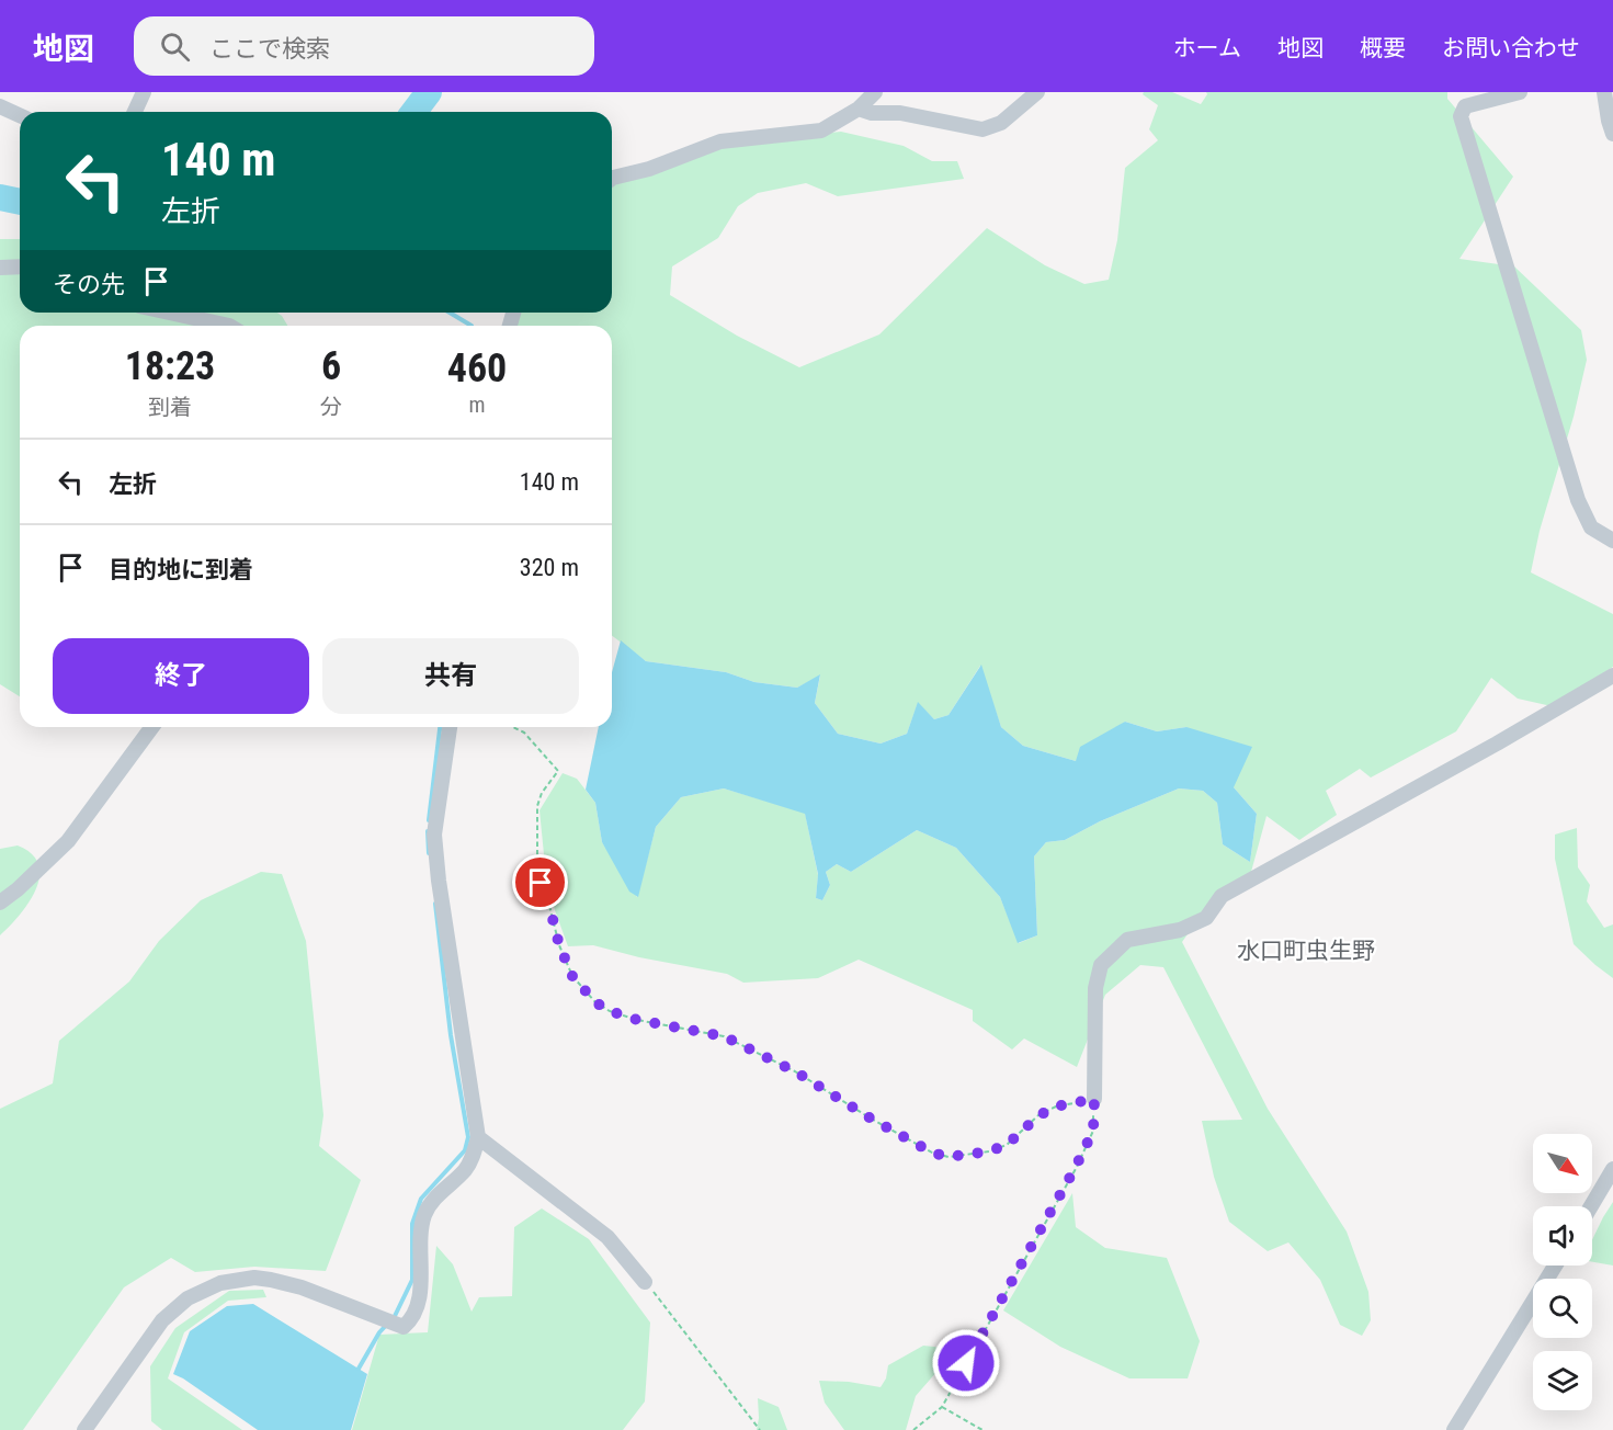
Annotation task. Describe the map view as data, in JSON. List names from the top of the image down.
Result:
{
  "districts": ["水口町虫生野"],
  "north": "bottom right",
  "page": {
    "header": "地図",
    "search": "ここで検索",
    "nav": [
      "ホーム",
      "地図",
      "概要",
      "お問い合わせ"
    ],
    "turn": ["140 m", "左折"],
    "then": "その先",
    "eta": [
      "18:23",
      "到着",
      "6",
      "分",
      "460",
      "m"
    ],
    "list": [
      {
        "name": "左折",
        "value": "140 m"
      },
      {
        "name": "目的地に到着",
        "value": "320 m"
      }
    ],
    "buttons": ["終了", "共有"]
  }
}
